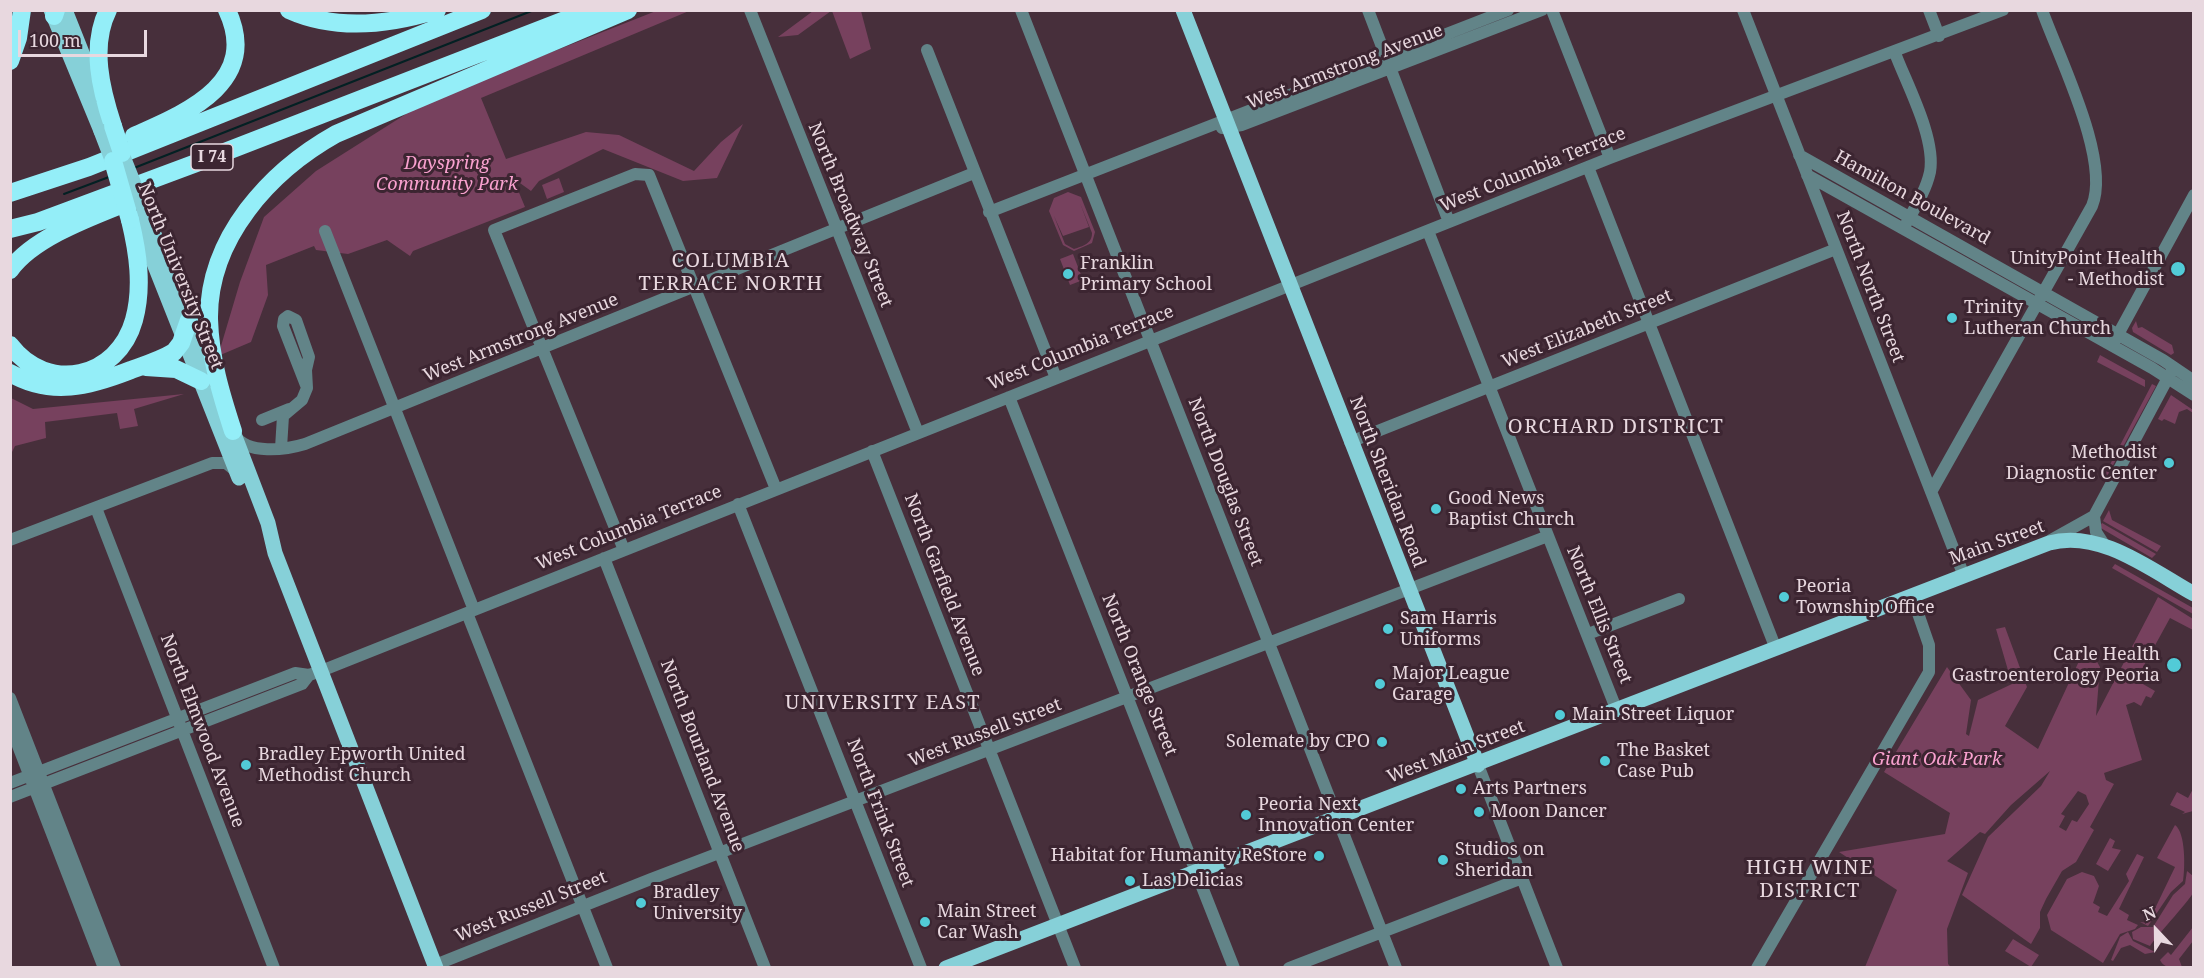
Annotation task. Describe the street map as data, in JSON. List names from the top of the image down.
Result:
{
  "streets": {
    "highway": ["I 74"],
    "main road": [
      "North University Street",
      "North Sheridan Road",
      "Main Street",
      "West Main Street"
    ],
    "street": [
      "West Armstrong Avenue",
      "West Columbia Terrace",
      "Hamilton Boulevard",
      "North Broadway Street",
      "North North Street",
      "West Elizabeth Street",
      "North Douglas Street",
      "North Garfield Avenue",
      "North Ellis Street",
      "North Orange Street",
      "North Elmwood Avenue",
      "West Russell Street",
      "North Bourland Avenue",
      "North Frink Street"
    ]
  },
  "crossings": [
    ["West Armstrong Avenue", "North Broadway Street"],
    ["West Armstrong Avenue", "North University Street"],
    ["West Armstrong Avenue", "North Douglas Street"],
    ["West Armstrong Avenue", "North Sheridan Road"],
    ["West Columbia Terrace", "North Broadway Street"],
    ["West Columbia Terrace", "North University Street"],
    ["West Columbia Terrace", "North North Street"],
    ["West Columbia Terrace", "North Douglas Street"],
    ["West Columbia Terrace", "North Sheridan Road"],
    ["West Columbia Terrace", "North Garfield Avenue"],
    ["West Columbia Terrace", "North Ellis Street"],
    ["West Columbia Terrace", "North Orange Street"],
    ["West Columbia Terrace", "North Elmwood Avenue"],
    ["West Columbia Terrace", "North Bourland Avenue"],
    ["West Columbia Terrace", "North Frink Street"],
    ["Hamilton Boulevard", "North North Street"],
    ["North University Street", "West Russell Street"],
    ["North North Street", "West Elizabeth Street"],
    ["North North Street", "Main Street"],
    ["West Elizabeth Street", "North Sheridan Road"],
    ["West Elizabeth Street", "North Ellis Street"],
    ["North Douglas Street", "West Russell Street"],
    ["North Douglas Street", "West Main Street"],
    ["North Sheridan Road", "West Russell Street"],
    ["North Sheridan Road", "West Main Street"],
    ["Main Street", "West Main Street"],
    ["North Garfield Avenue", "West Russell Street"],
    ["North Garfield Avenue", "West Main Street"],
    ["North Ellis Street", "West Russell Street"],
    ["North Ellis Street", "West Main Street"],
    ["North Orange Street", "West Russell Street"],
    ["North Orange Street", "West Main Street"],
    ["West Russell Street", "North Bourland Avenue"],
    ["West Russell Street", "North Frink Street"]
  ],
  "districts": [
    "COLUMBIA TERRACE NORTH",
    "ORCHARD DISTRICT",
    "UNIVERSITY EAST",
    "HIGH WINE DISTRICT"
  ],
  "parks": ["Dayspring Community Park", "Giant Oak Park"],
  "places": [
    "UnityPoint Health - Methodist",
    "Franklin Primary School",
    "Trinity Lutheran Church",
    "Methodist Diagnostic Center",
    "Good News Baptist Church",
    "Peoria Township Office",
    "Sam Harris Uniforms",
    "Carle Health Gastroenterology Peoria",
    "Major League Garage",
    "Main Street Liquor",
    "Solemate by CPO",
    "The Basket Case Pub",
    "Bradley Epworth United Methodist Church",
    "Arts Partners",
    "Moon Dancer",
    "Peoria Next Innovation Center",
    "Habitat for Humanity ReStore",
    "Studios on Sheridan",
    "Las Delicias",
    "Bradley University",
    "Main Street Car Wash"
  ],
  "scale_bar": "100 m",
  "north": "top"
}
